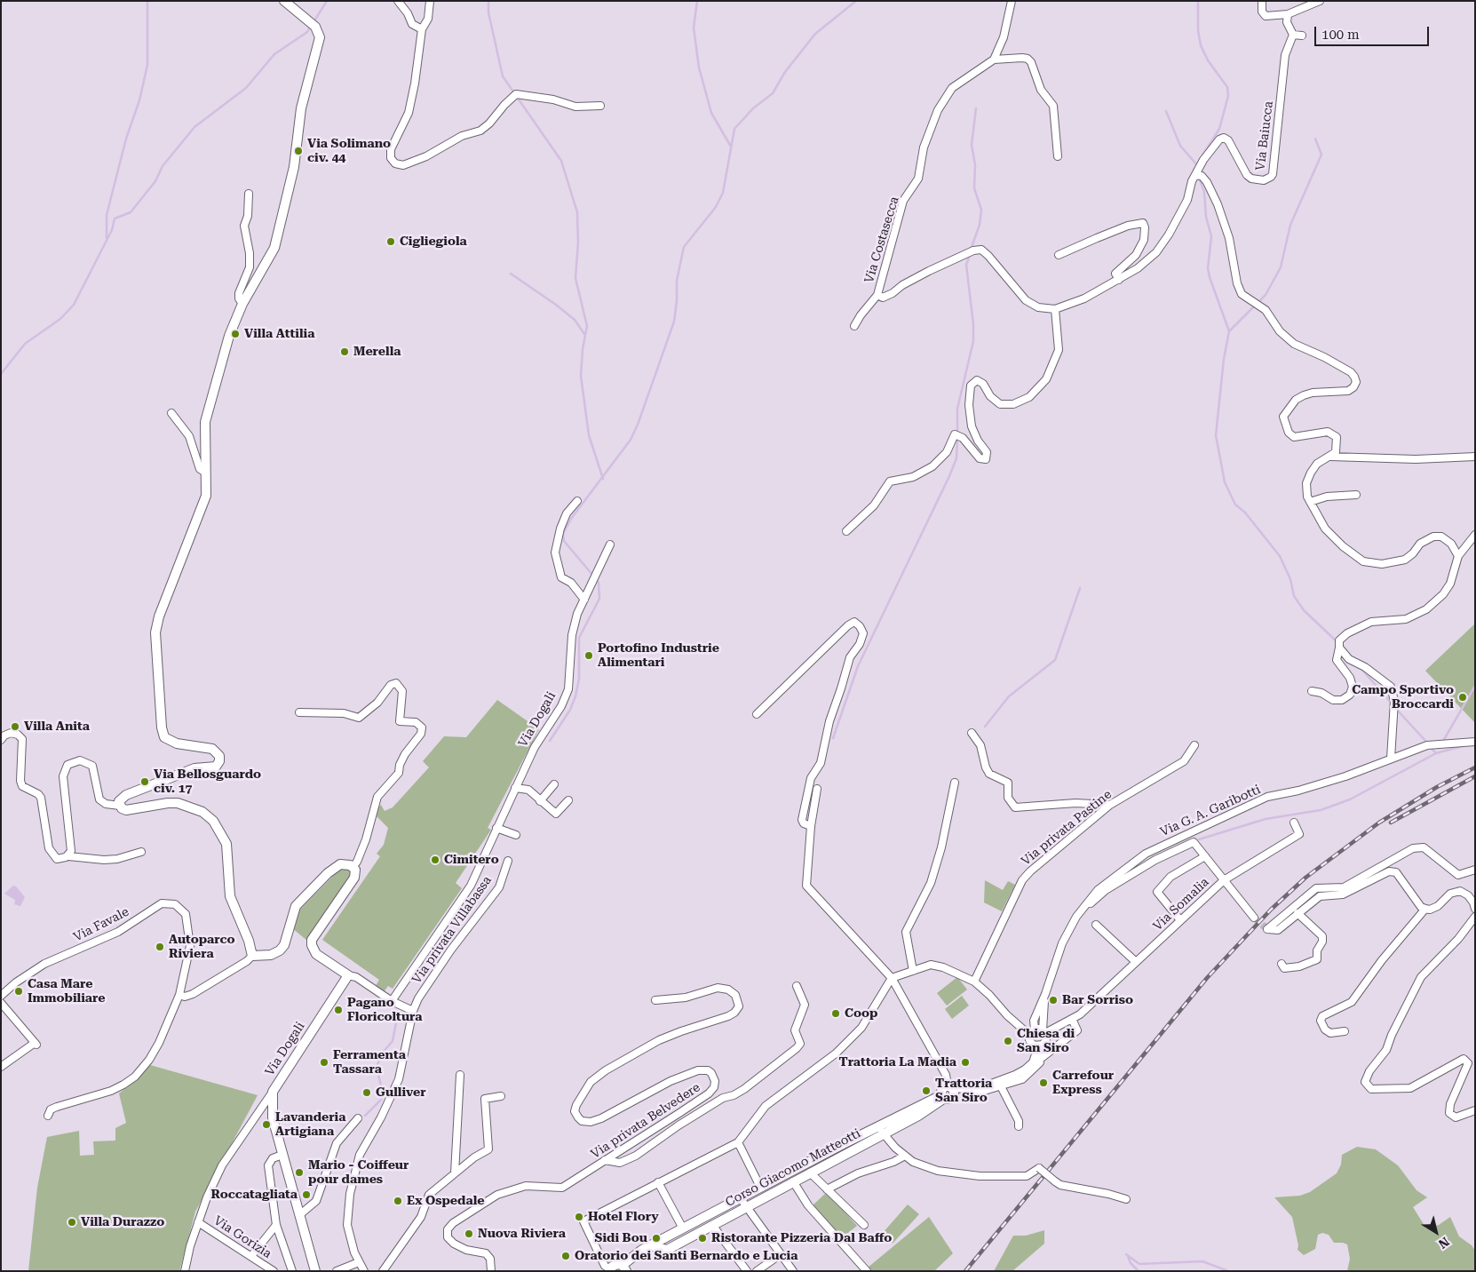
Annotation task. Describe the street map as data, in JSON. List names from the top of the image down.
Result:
{
  "streets": {
    "street": [
      "Via Baiucca",
      "Via Costasecca",
      "Via Dogali",
      "Via G. A. Garibotti",
      "Via privata Pastine",
      "Via Somalia",
      "Via Favale",
      "Via privata Villabassa",
      "Via privata Belvedere",
      "Corso Giacomo Matteotti",
      "Via Gorizia"
    ]
  },
  "crossings": [
    ["Via G. A. Garibotti", "Via Somalia"]
  ],
  "places": [
    "Via Solimano civ. 44",
    "Cigliegiola",
    "Villa Attilia",
    "Merella",
    "Portofino Industrie Alimentari",
    "Campo Sportivo Broccardi",
    "Villa Anita",
    "Via Bellosguardo civ. 17",
    "Cimitero",
    "Autoparco Riviera",
    "Casa Mare Immobiliare",
    "Bar Sorriso",
    "Pagano Floricoltura",
    "Coop",
    "Chiesa di San Siro",
    "Ferramenta Tassara",
    "Trattoria La Madia",
    "Carrefour Express",
    "Trattoria San Siro",
    "Gulliver",
    "Lavanderia Artigiana",
    "Mario - Coiffeur pour dames",
    "Roccatagliata",
    "Ex Ospedale",
    "Hotel Flory",
    "Villa Durazzo",
    "Nuova Riviera",
    "Sidi Bou",
    "Ristorante Pizzeria Dal Baffo",
    "Oratorio dei Santi Bernardo e Lucia"
  ],
  "scale_bar": "100 m",
  "north": "bottom right"
}
